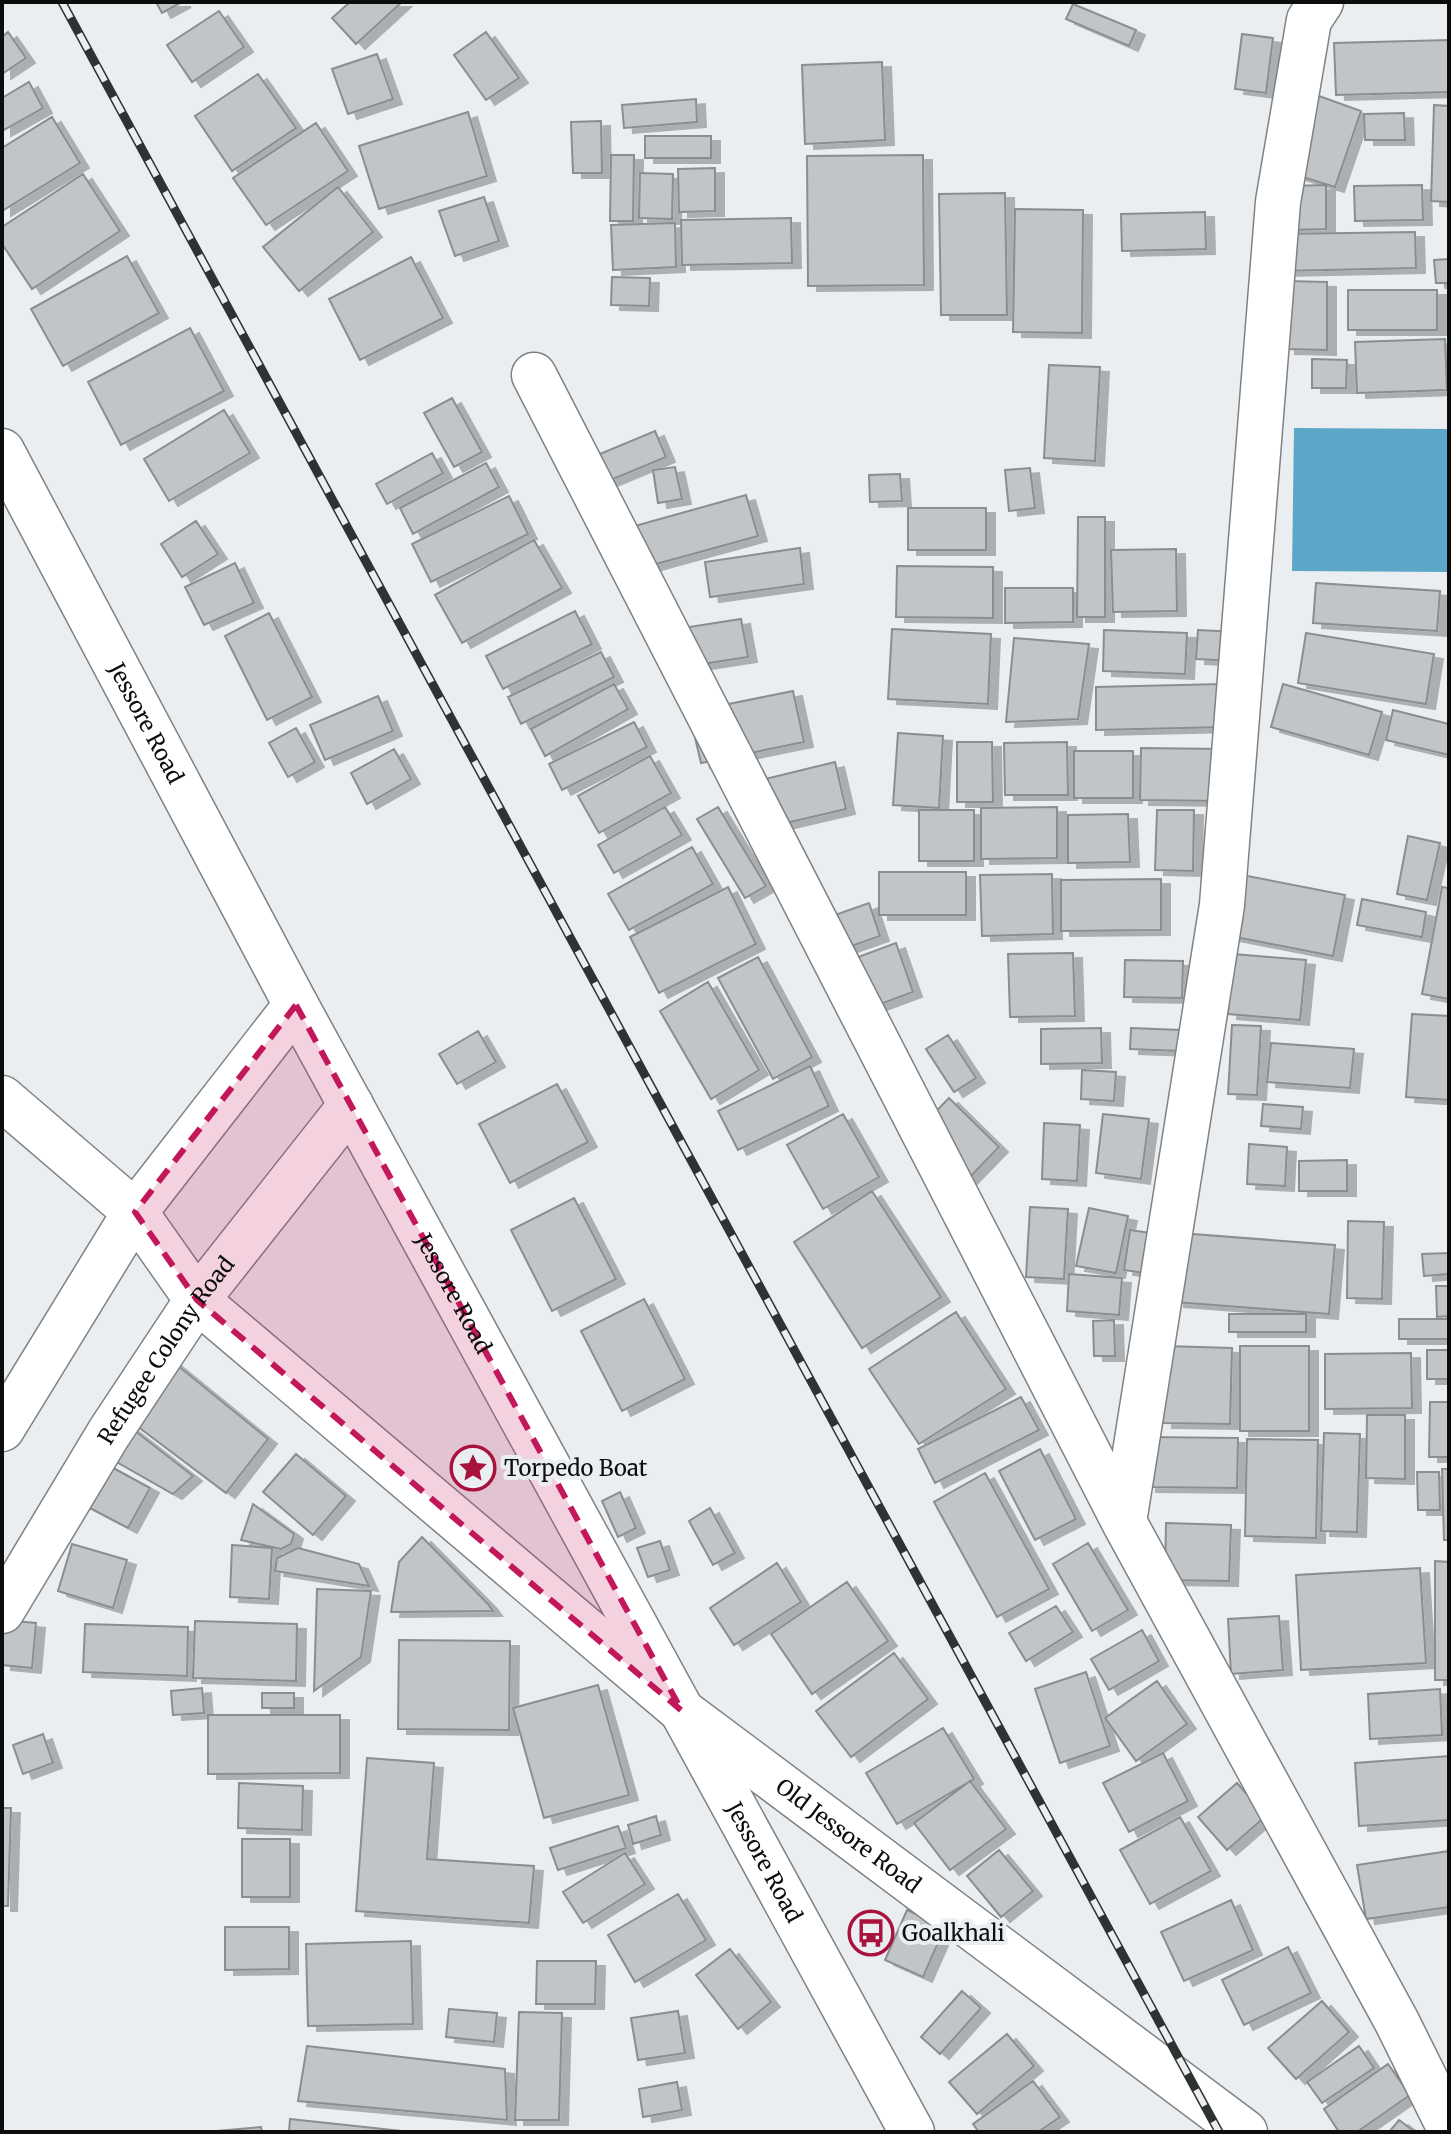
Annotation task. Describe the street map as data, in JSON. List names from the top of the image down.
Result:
{
  "streets": {
    "main road": ["Jessore Road", "Refugee Colony Road", "Old Jessore Road"]
  },
  "crossings": [
    ["Jessore Road", "Refugee Colony Road"],
    ["Jessore Road", "Old Jessore Road"],
    ["Refugee Colony Road", "Old Jessore Road"]
  ],
  "places": {
    "place": ["Torpedo Boat"],
    "bus stop": ["Goalkhali"]
  }
}
